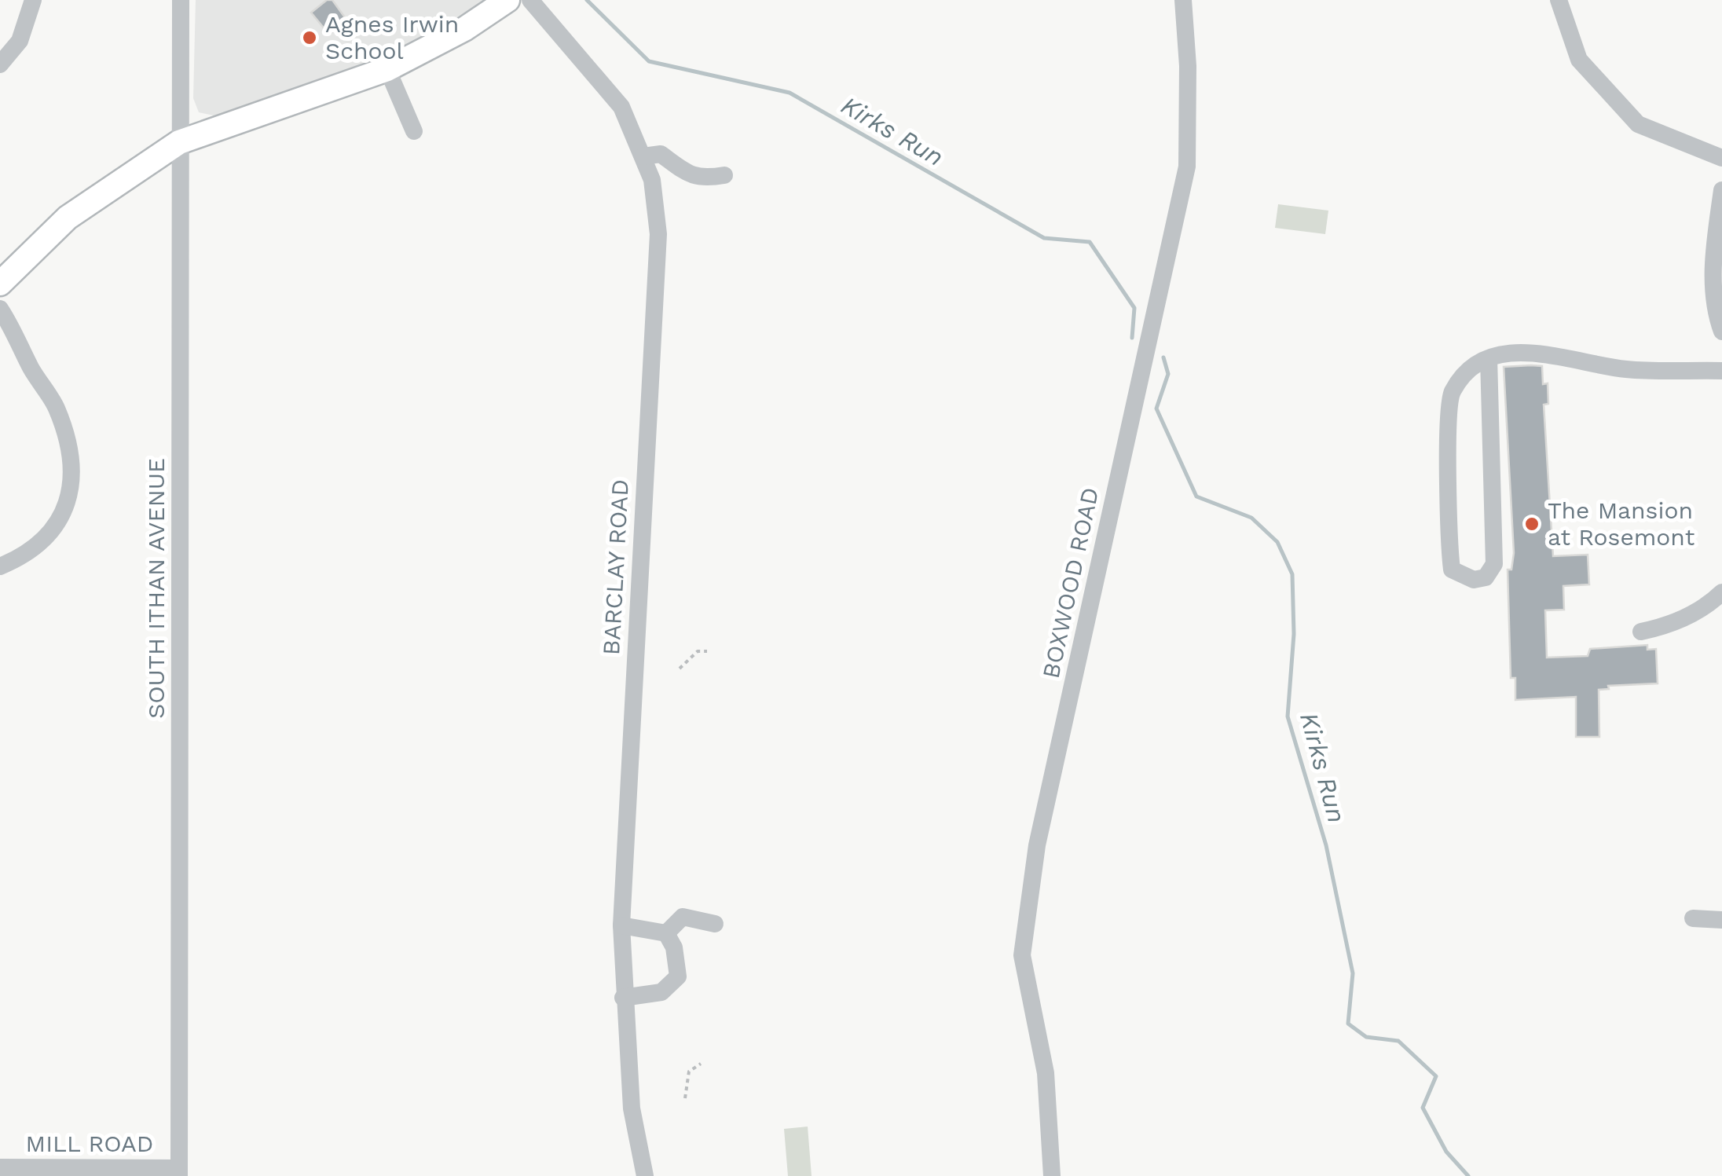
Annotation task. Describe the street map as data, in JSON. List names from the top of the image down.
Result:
{
  "streets": {
    "street": [
      "BARCLAY ROAD",
      "BOXWOOD ROAD",
      "SOUTH ITHAN AVENUE",
      "MILL ROAD"
    ]
  },
  "crossings": [
    ["SOUTH ITHAN AVENUE", "MILL ROAD"]
  ],
  "water": ["Kirks Run"],
  "places": ["Agnes Irwin School", "The Mansion at Rosemont"]
}
